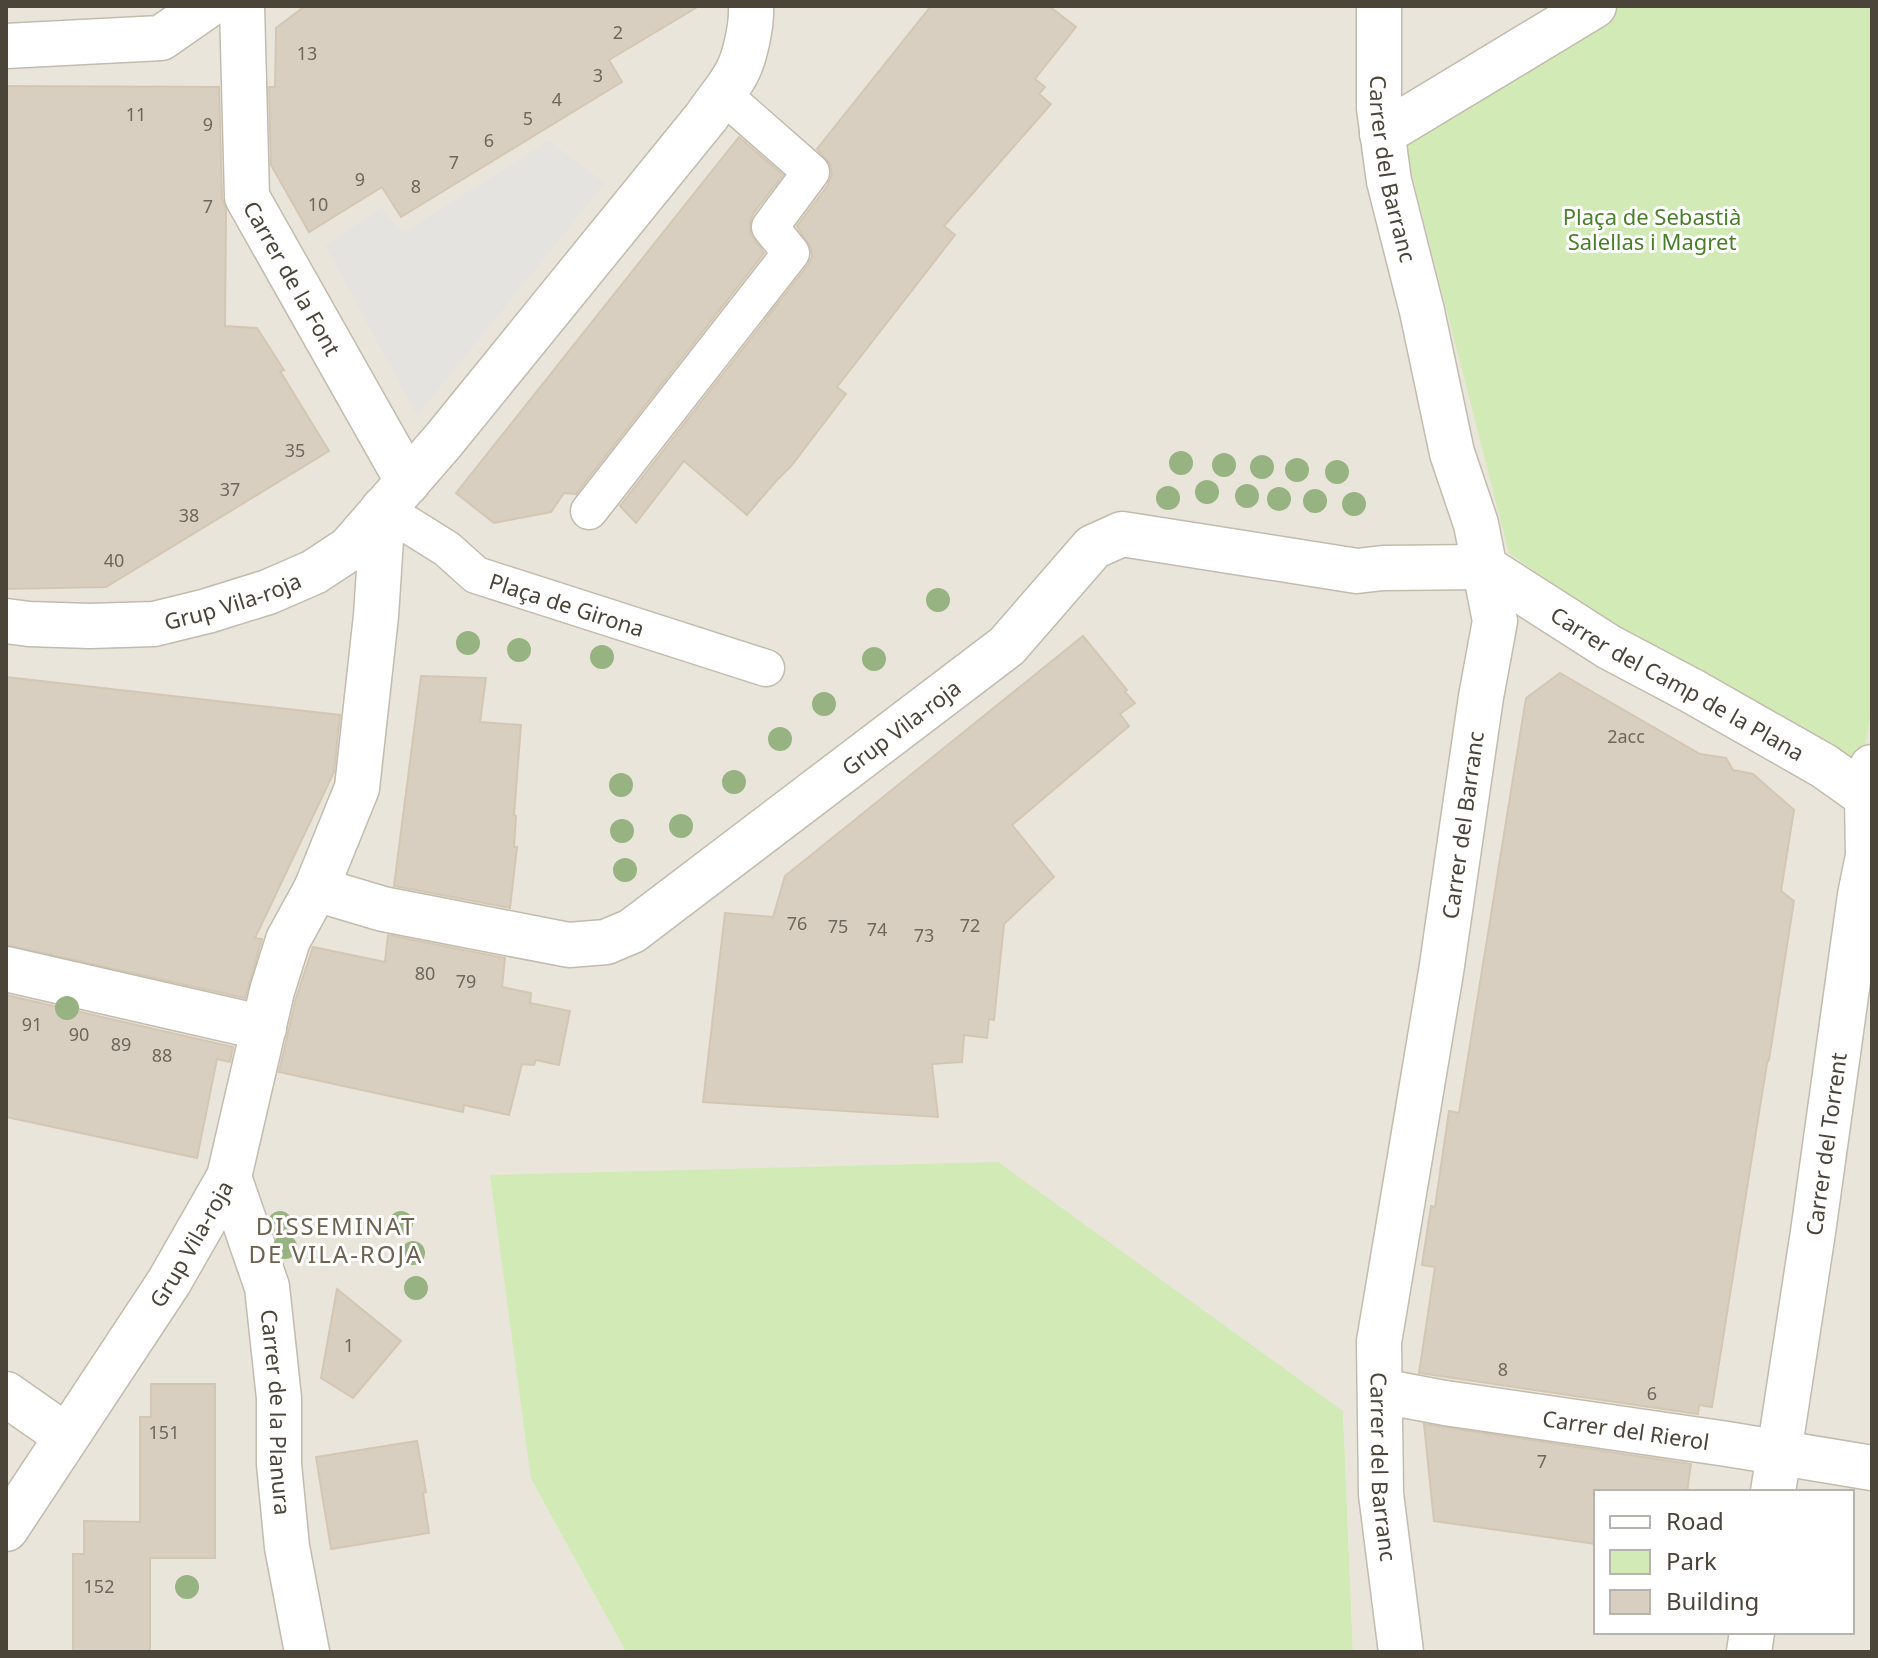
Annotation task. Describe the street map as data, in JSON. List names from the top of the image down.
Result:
{
  "streets": {
    "street": [
      "Carrer del Barranc",
      "Carrer de la Font",
      "Grup Vila-roja",
      "Plaça de Girona",
      "Carrer del Camp de la Plana",
      "Carrer del Torrent",
      "Carrer de la Planura",
      "Carrer del Rierol"
    ]
  },
  "crossings": [
    ["Carrer del Barranc", "Grup Vila-roja"],
    ["Carrer del Barranc", "Carrer del Camp de la Plana"],
    ["Carrer del Barranc", "Carrer del Rierol"],
    ["Carrer de la Font", "Grup Vila-roja"],
    ["Carrer de la Font", "Plaça de Girona"],
    ["Grup Vila-roja", "Plaça de Girona"],
    ["Grup Vila-roja", "Carrer del Camp de la Plana"],
    ["Grup Vila-roja", "Carrer de la Planura"],
    ["Carrer del Camp de la Plana", "Carrer del Torrent"],
    ["Carrer del Torrent", "Carrer del Rierol"]
  ],
  "districts": ["DISSEMINAT DE VILA-ROJA"],
  "parks": ["Plaça de Sebastià Salellas i Magret"],
  "house_numbers": [
    "2",
    "13",
    "3",
    "4",
    "11",
    "5",
    "9",
    "6",
    "7",
    "9",
    "8",
    "10",
    "7",
    "35",
    "37",
    "38",
    "40",
    "2acc",
    "76",
    "72",
    "75",
    "74",
    "73",
    "80",
    "79",
    "91",
    "90",
    "89",
    "88",
    "1",
    "8",
    "6",
    "151",
    "7",
    "152"
  ],
  "legend": ["Road", "Park", "Building"]
}
